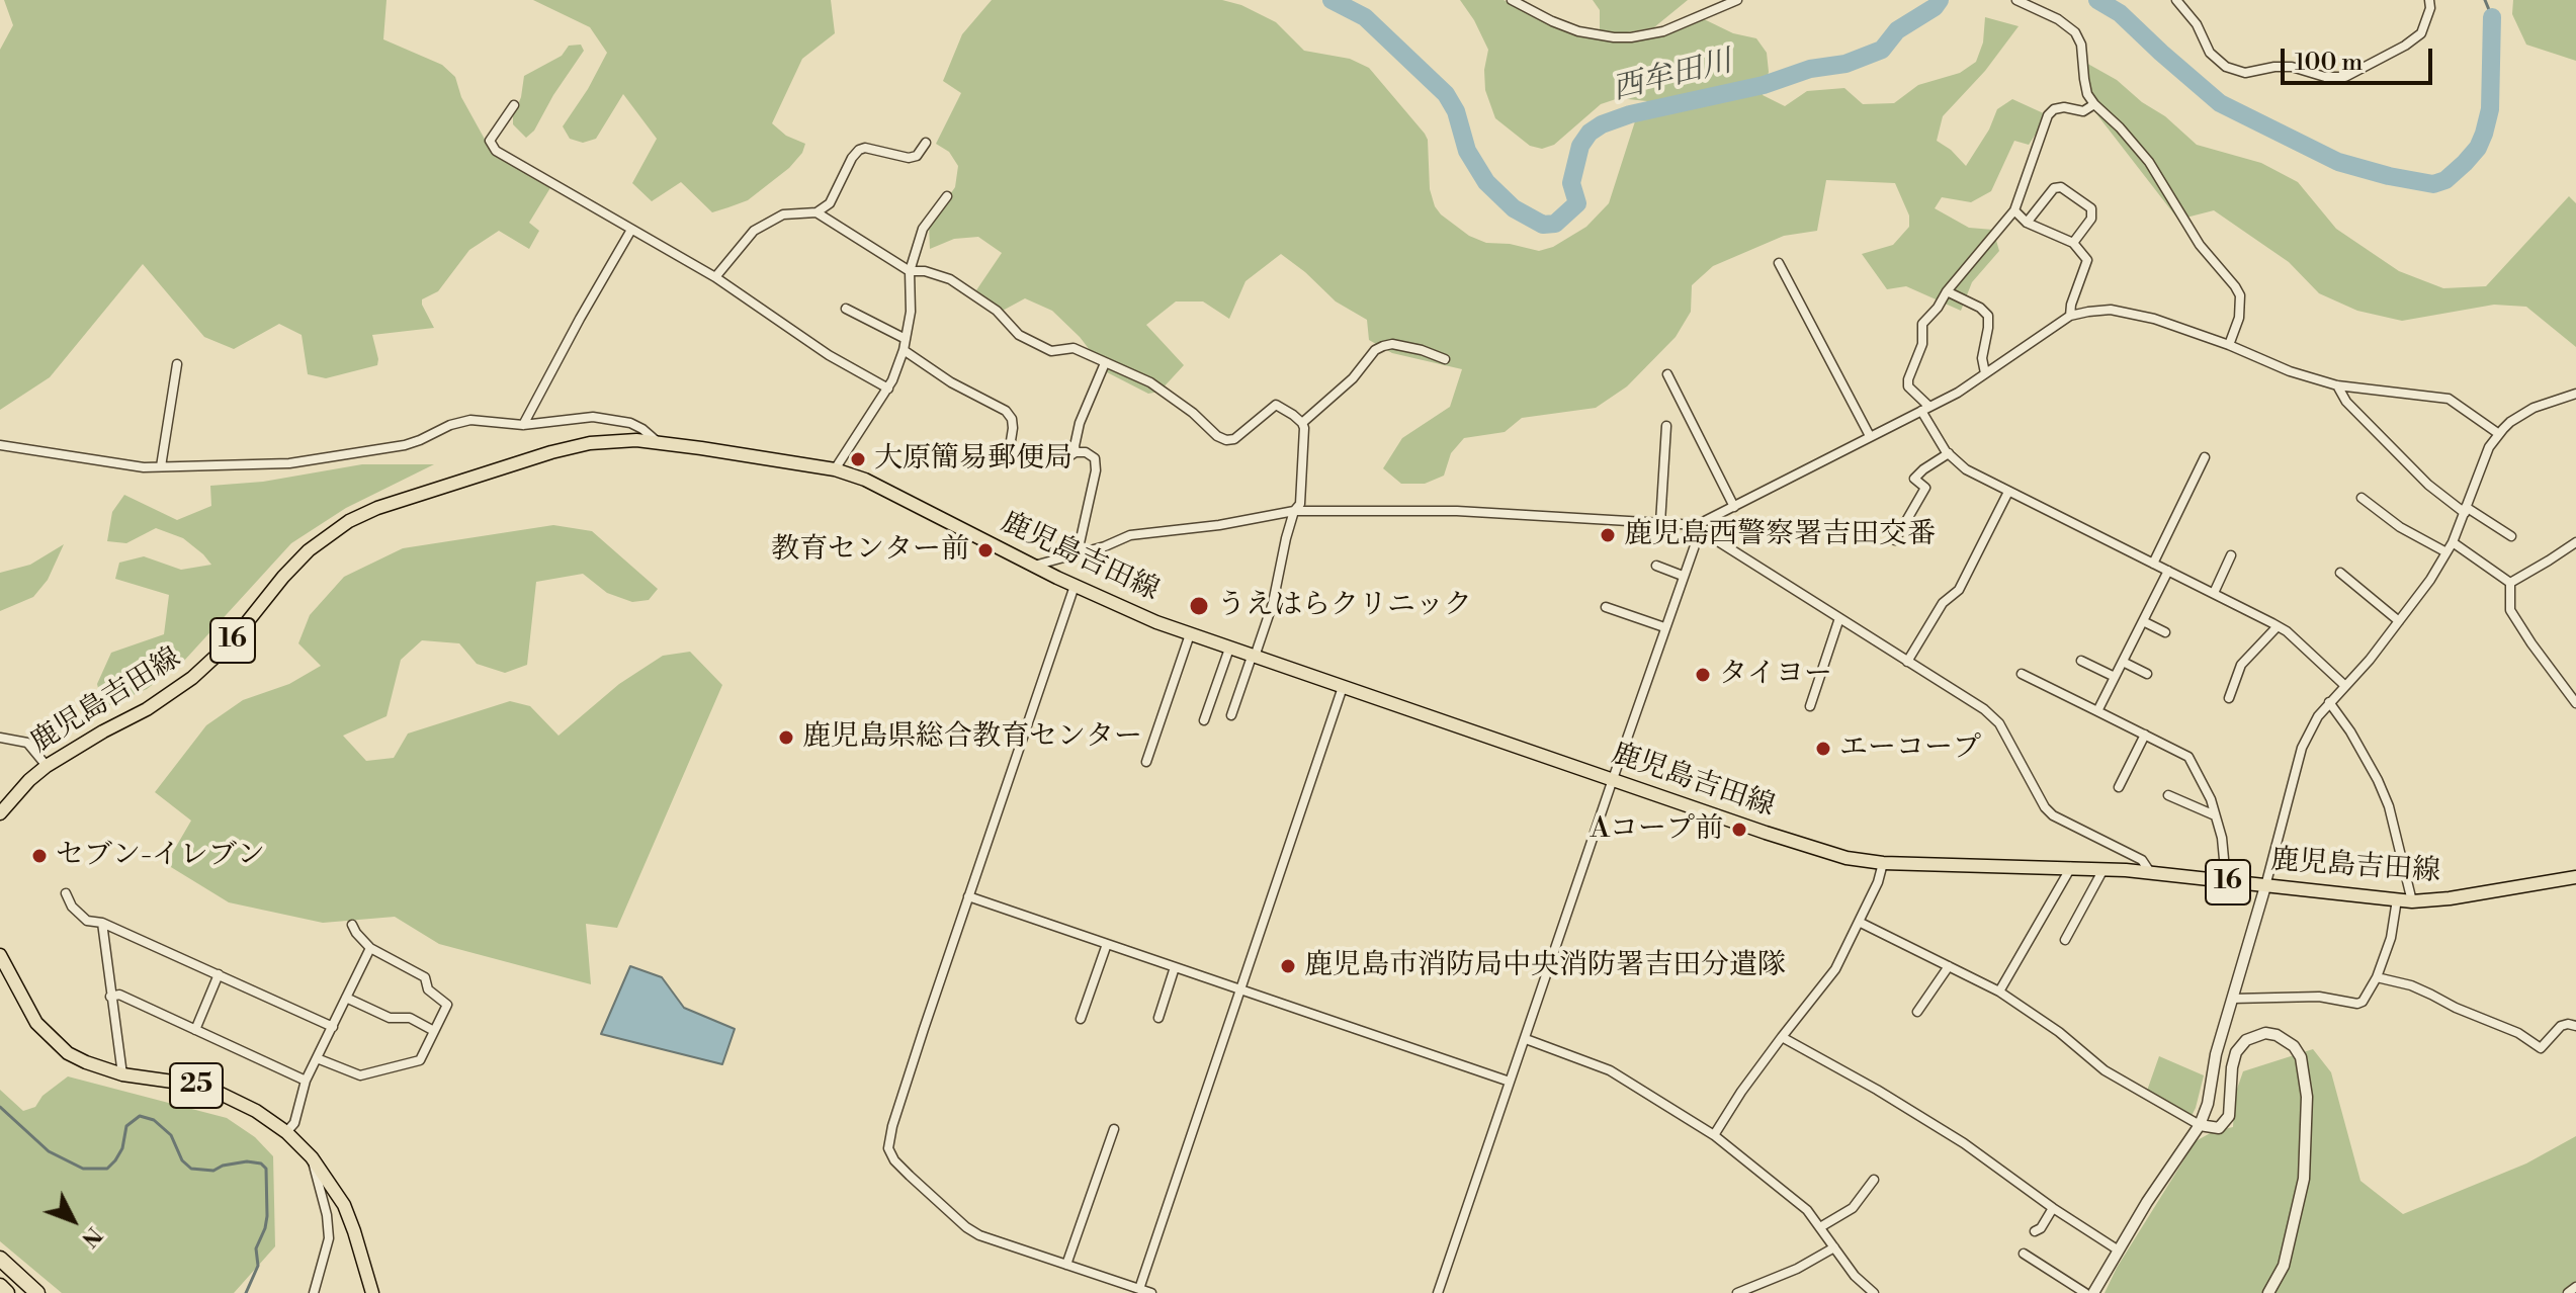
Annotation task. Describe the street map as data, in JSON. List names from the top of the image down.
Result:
{
  "streets": {
    "main road": ["鹿児島吉田線", "16", "25"]
  },
  "water": ["西牟田川"],
  "places": [
    "大原簡易郵便局",
    "鹿児島西警察署吉田交番",
    "教育センター前",
    "うえはらクリニック",
    "タイヨー",
    "鹿児島県総合教育センター",
    "エーコープ",
    "Aコープ前",
    "セブン-イレブン",
    "鹿児島市消防局中央消防署吉田分遣隊"
  ],
  "scale_bar": "100 m",
  "north": "bottom right"
}
